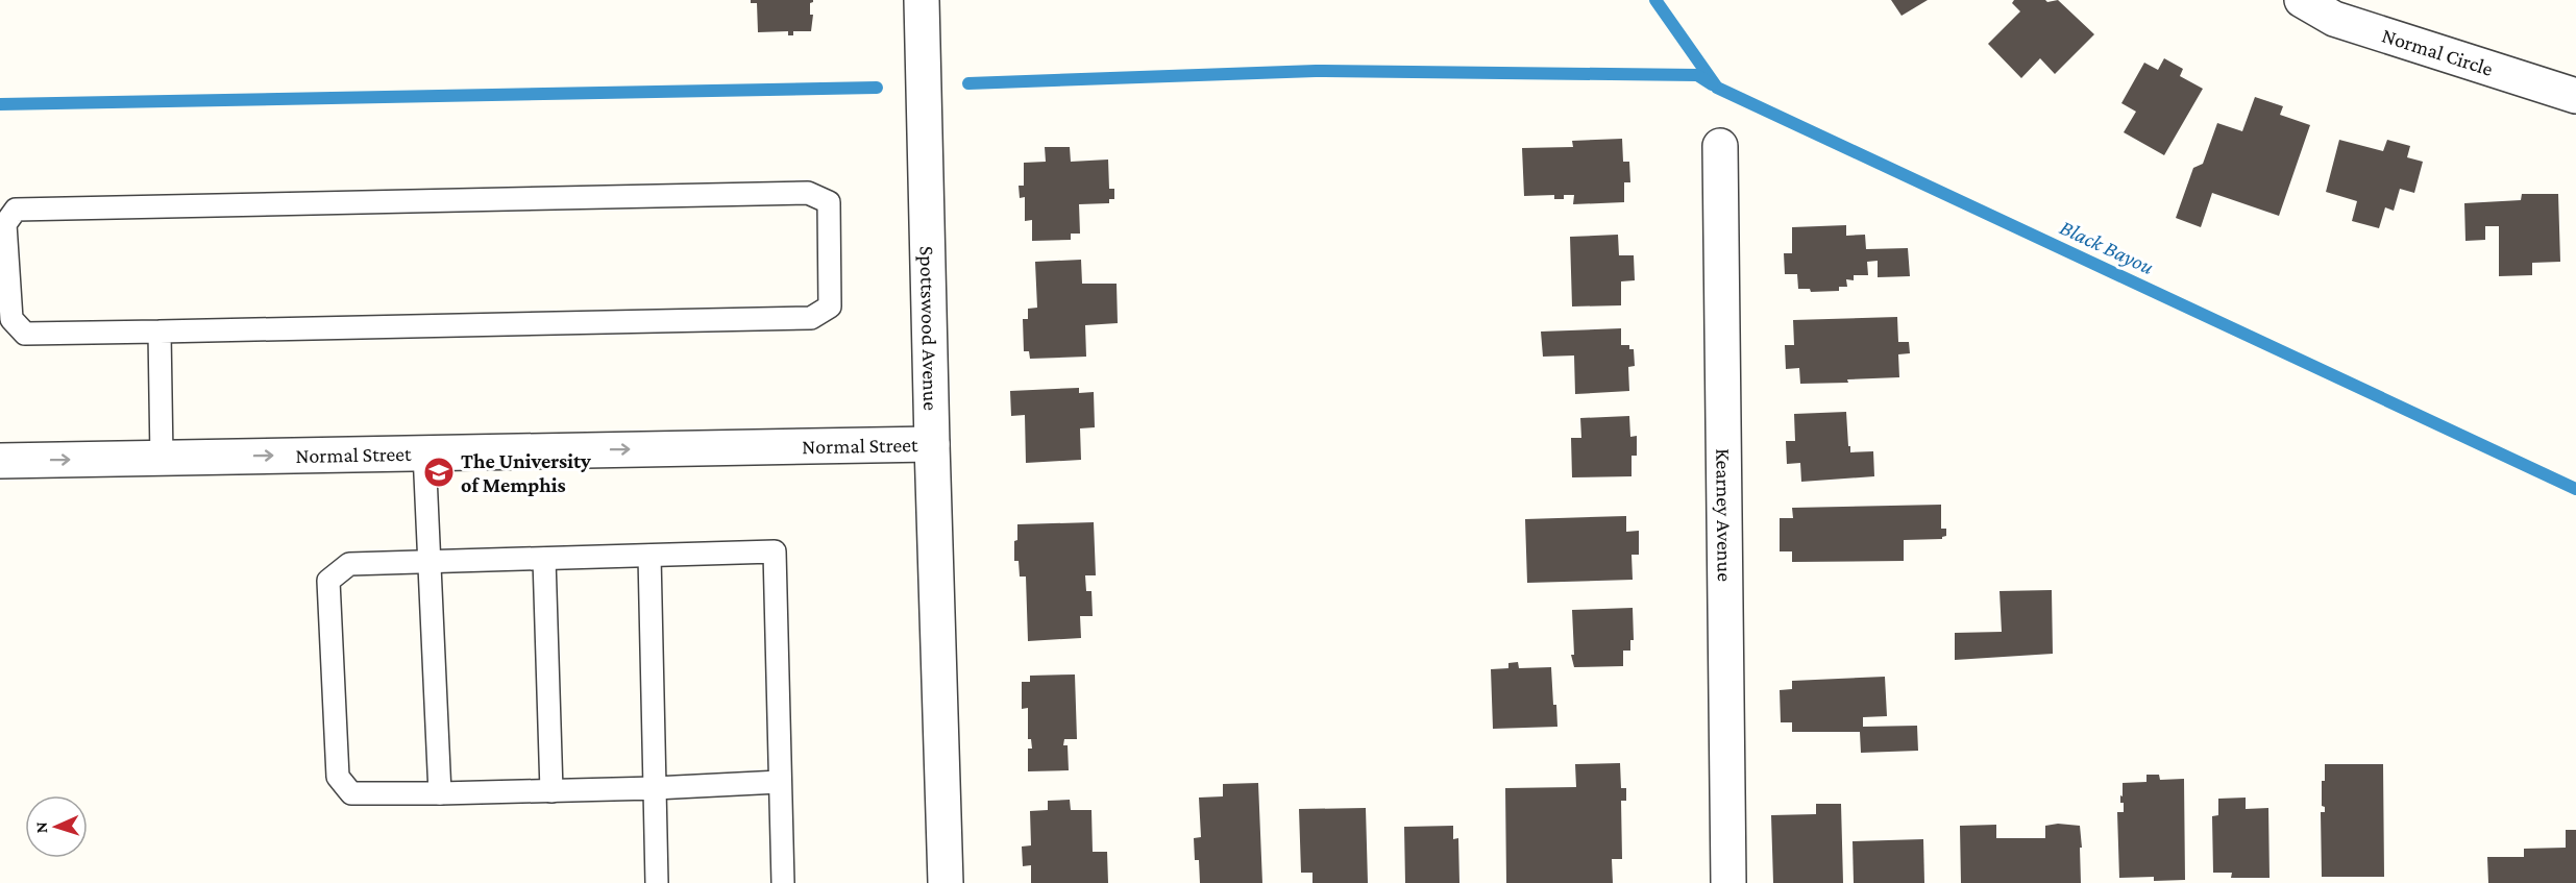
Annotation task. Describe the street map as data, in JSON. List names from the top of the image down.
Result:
{
  "streets": {
    "street": [
      "Normal Circle",
      "Spottswood Avenue",
      "Normal Street",
      "Kearney Avenue"
    ]
  },
  "crossings": [
    ["Spottswood Avenue", "Normal Street"]
  ],
  "one_way": ["Normal Street"],
  "water": ["Black Bayou"],
  "places": {
    "school or university": ["The University of Memphis"]
  },
  "north": "left"
}
